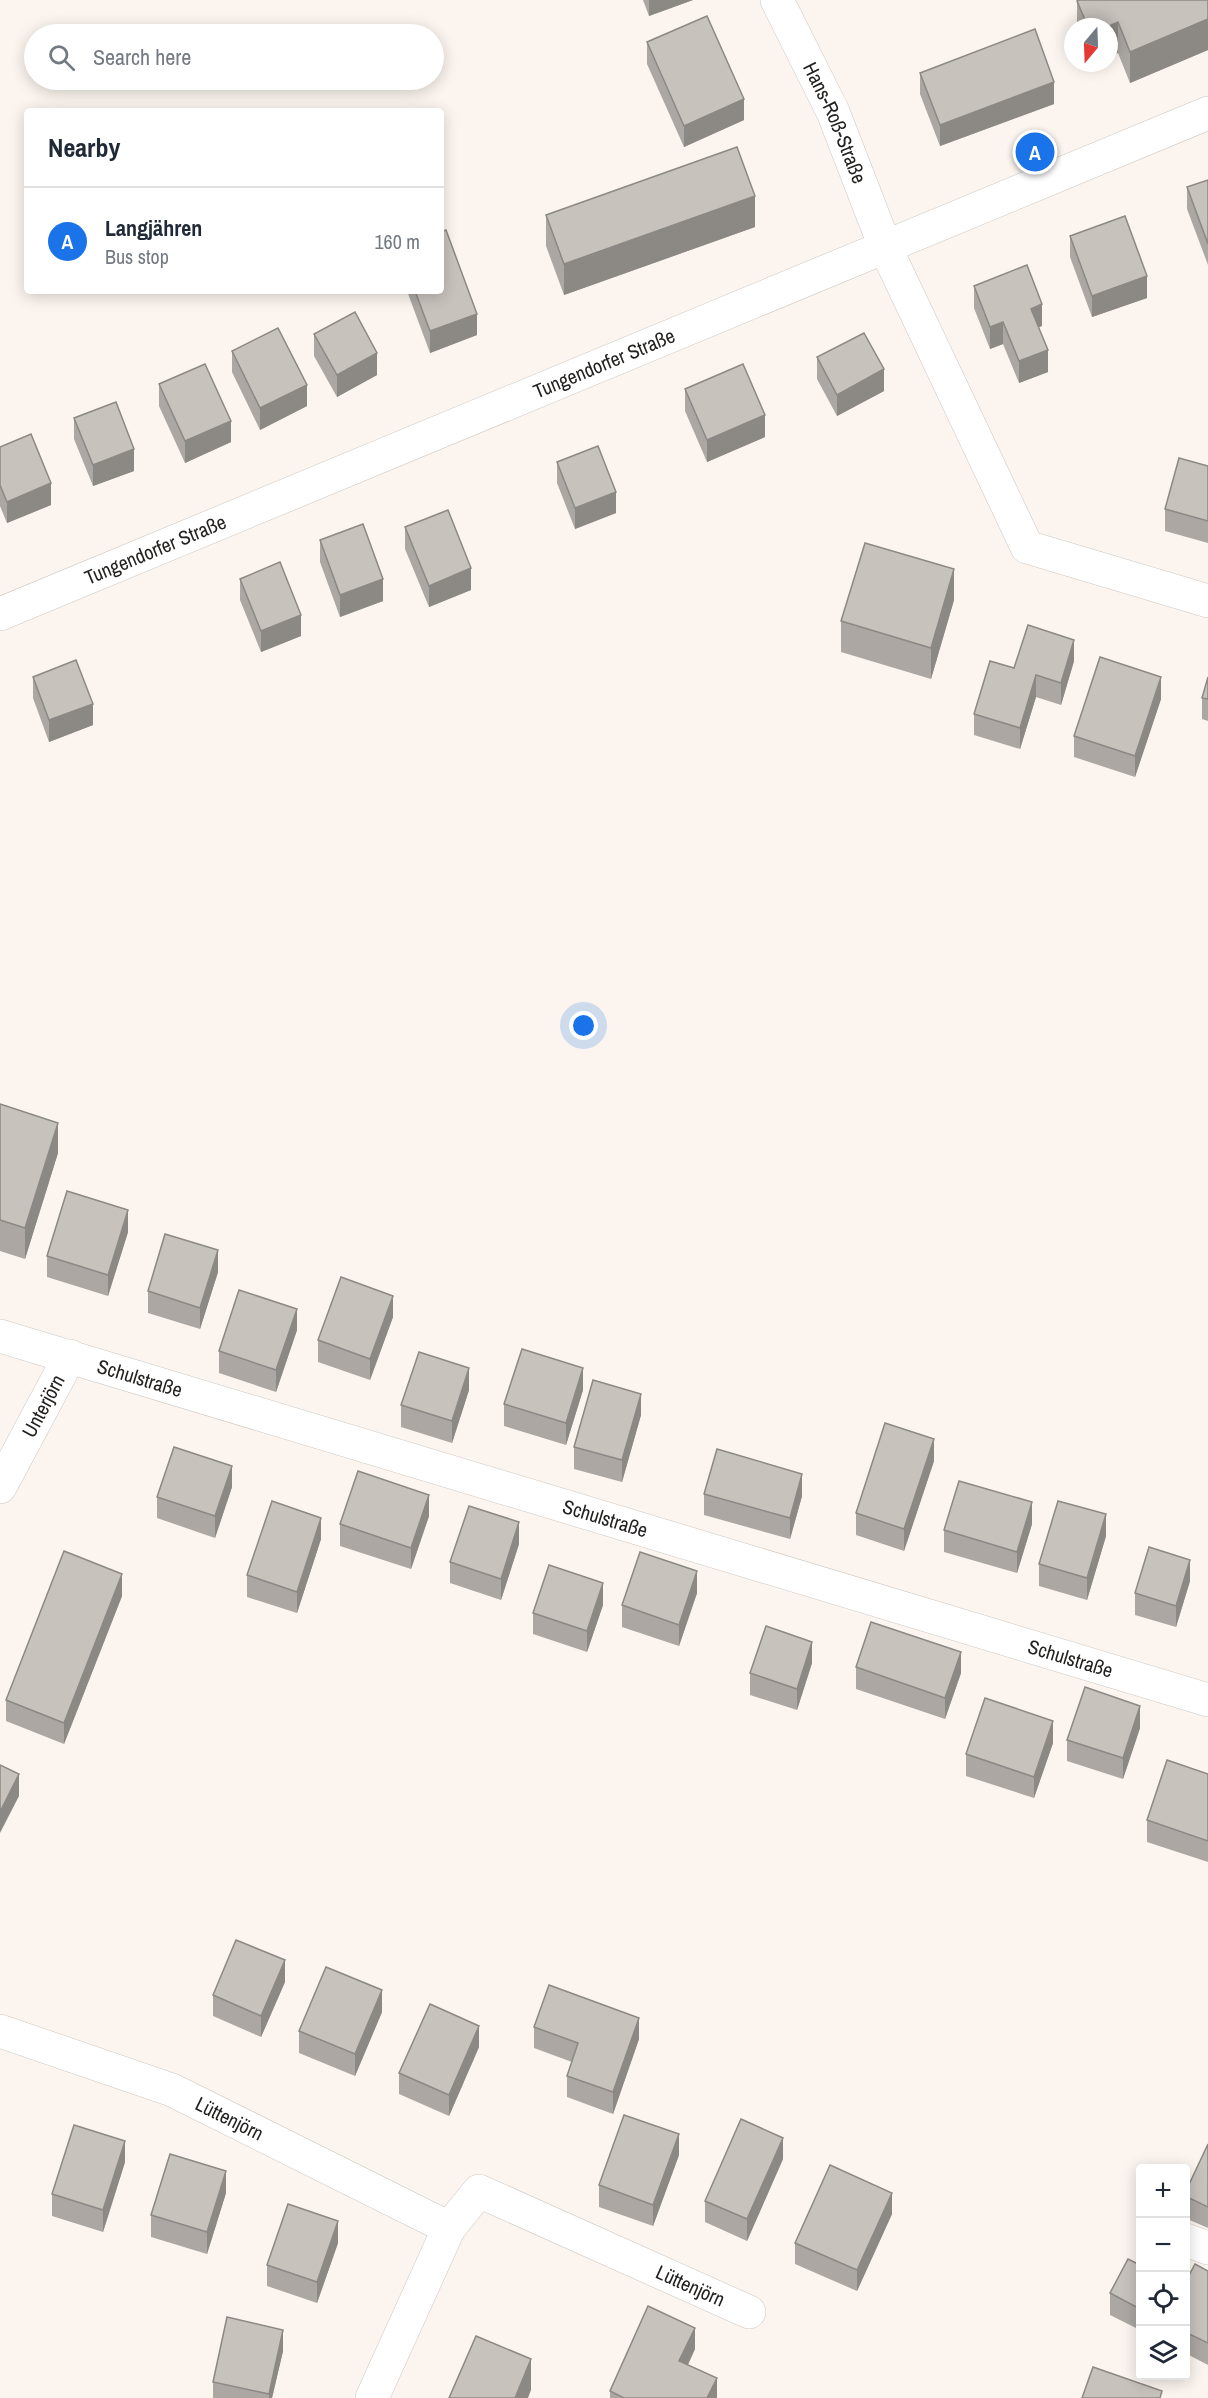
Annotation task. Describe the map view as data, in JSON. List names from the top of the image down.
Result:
{
  "streets": {
    "street": [
      "Hans-Roß-Straße",
      "Tungendorfer Straße",
      "Schulstraße",
      "Unterjörn",
      "Lüttenjörn"
    ]
  },
  "crossings": [
    ["Hans-Roß-Straße", "Tungendorfer Straße"],
    ["Schulstraße", "Unterjörn"]
  ],
  "north": "bottom",
  "page": {
    "search": "Search here",
    "heading": "Nearby",
    "pins": "A",
    "list": [
      {
        "mark": "A",
        "name": "Langjähren",
        "note": "Bus stop",
        "value": "160 m"
      }
    ],
    "map_buttons": ["+", "−"]
  }
}
